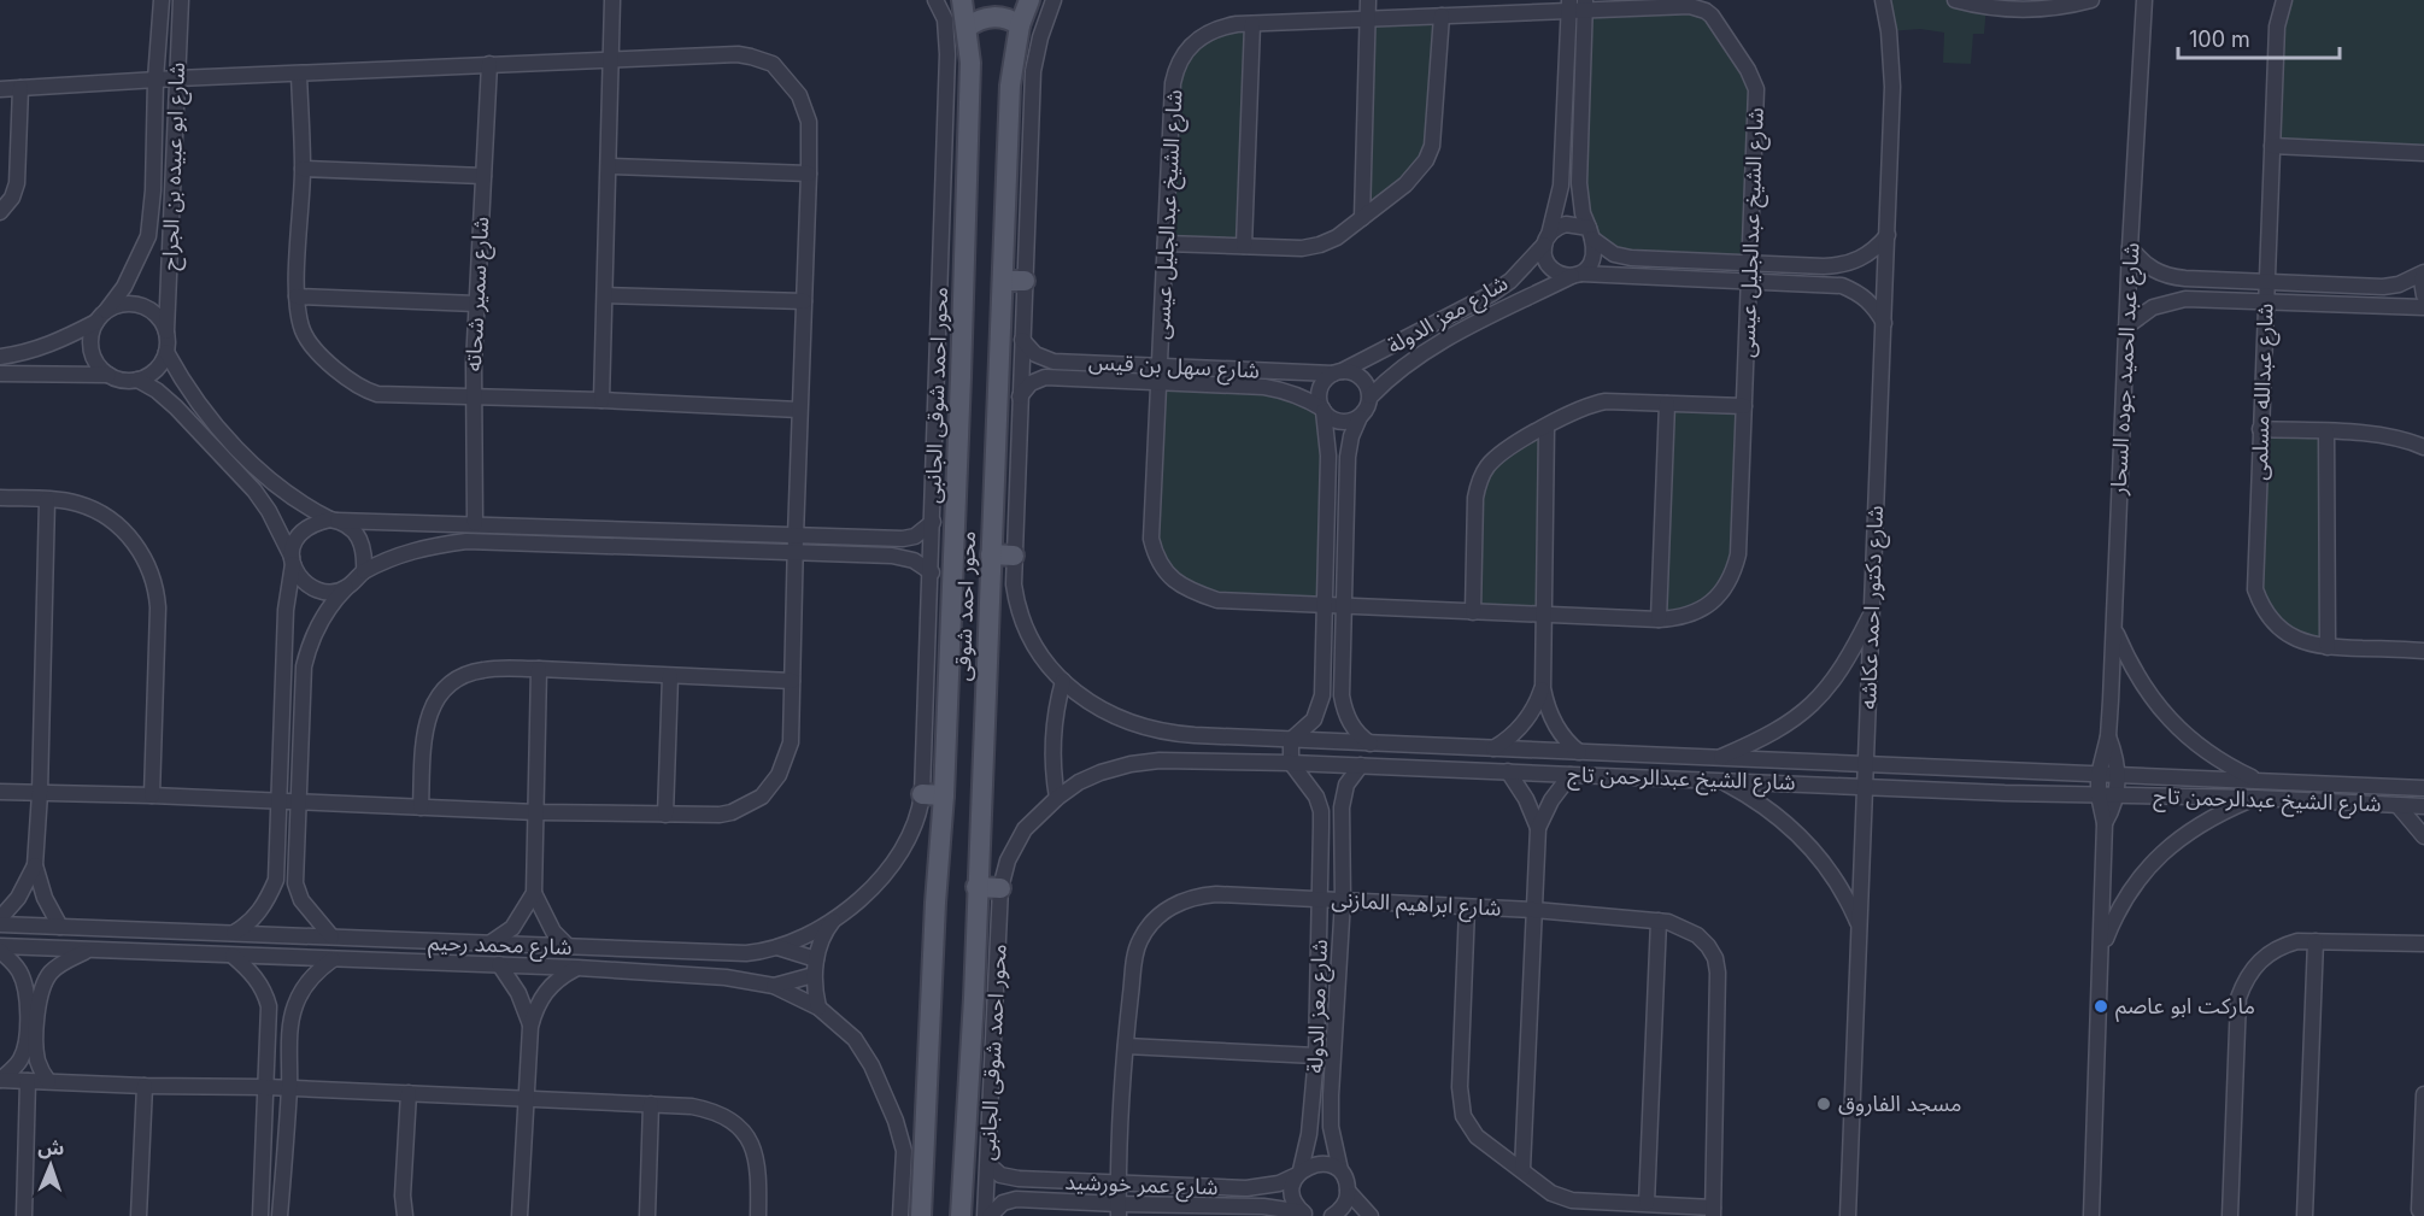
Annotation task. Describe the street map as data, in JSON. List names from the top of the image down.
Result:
{
  "streets": {
    "main road": ["محور احمد شوقى"],
    "street": [
      "شارع ابو عبيده بن الجراح",
      "شارع الشيخ عبدالجليل عيسى",
      "شارع سمير شحاته",
      "شارع معز الدولة",
      "شارع سهل بن قيس",
      "شارع عبد الحميد جوده السحار",
      "شارع عبدالله مسلمى",
      "محور احمد شوقى الجانبى",
      "شارع دكتور احمد عكاشه",
      "شارع الشيخ عبدالرحمن تاج",
      "شارع ابراهيم المازنى",
      "شارع محمد رحيم",
      "شارع عمر خورشيد"
    ]
  },
  "crossings": [
    ["شارع الشيخ عبدالجليل عيسى", "شارع معز الدولة"],
    ["شارع الشيخ عبدالجليل عيسى", "شارع سهل بن قيس"],
    ["شارع معز الدولة", "شارع سهل بن قيس"],
    ["شارع معز الدولة", "شارع الشيخ عبدالرحمن تاج"],
    ["شارع معز الدولة", "شارع ابراهيم المازنى"],
    ["شارع معز الدولة", "شارع عمر خورشيد"],
    ["شارع عبد الحميد جوده السحار", "شارع الشيخ عبدالرحمن تاج"],
    ["محور احمد شوقى الجانبى", "شارع الشيخ عبدالرحمن تاج"],
    ["محور احمد شوقى الجانبى", "شارع محمد رحيم"],
    ["محور احمد شوقى الجانبى", "شارع عمر خورشيد"],
    ["شارع دكتور احمد عكاشه", "شارع الشيخ عبدالرحمن تاج"],
    ["شارع ابراهيم المازنى", "شارع عمر خورشيد"]
  ],
  "places": ["ماركت ابو عاصم", "مسجد الفاروق"],
  "scale_bar": "100 m",
  "north": "top"
}
